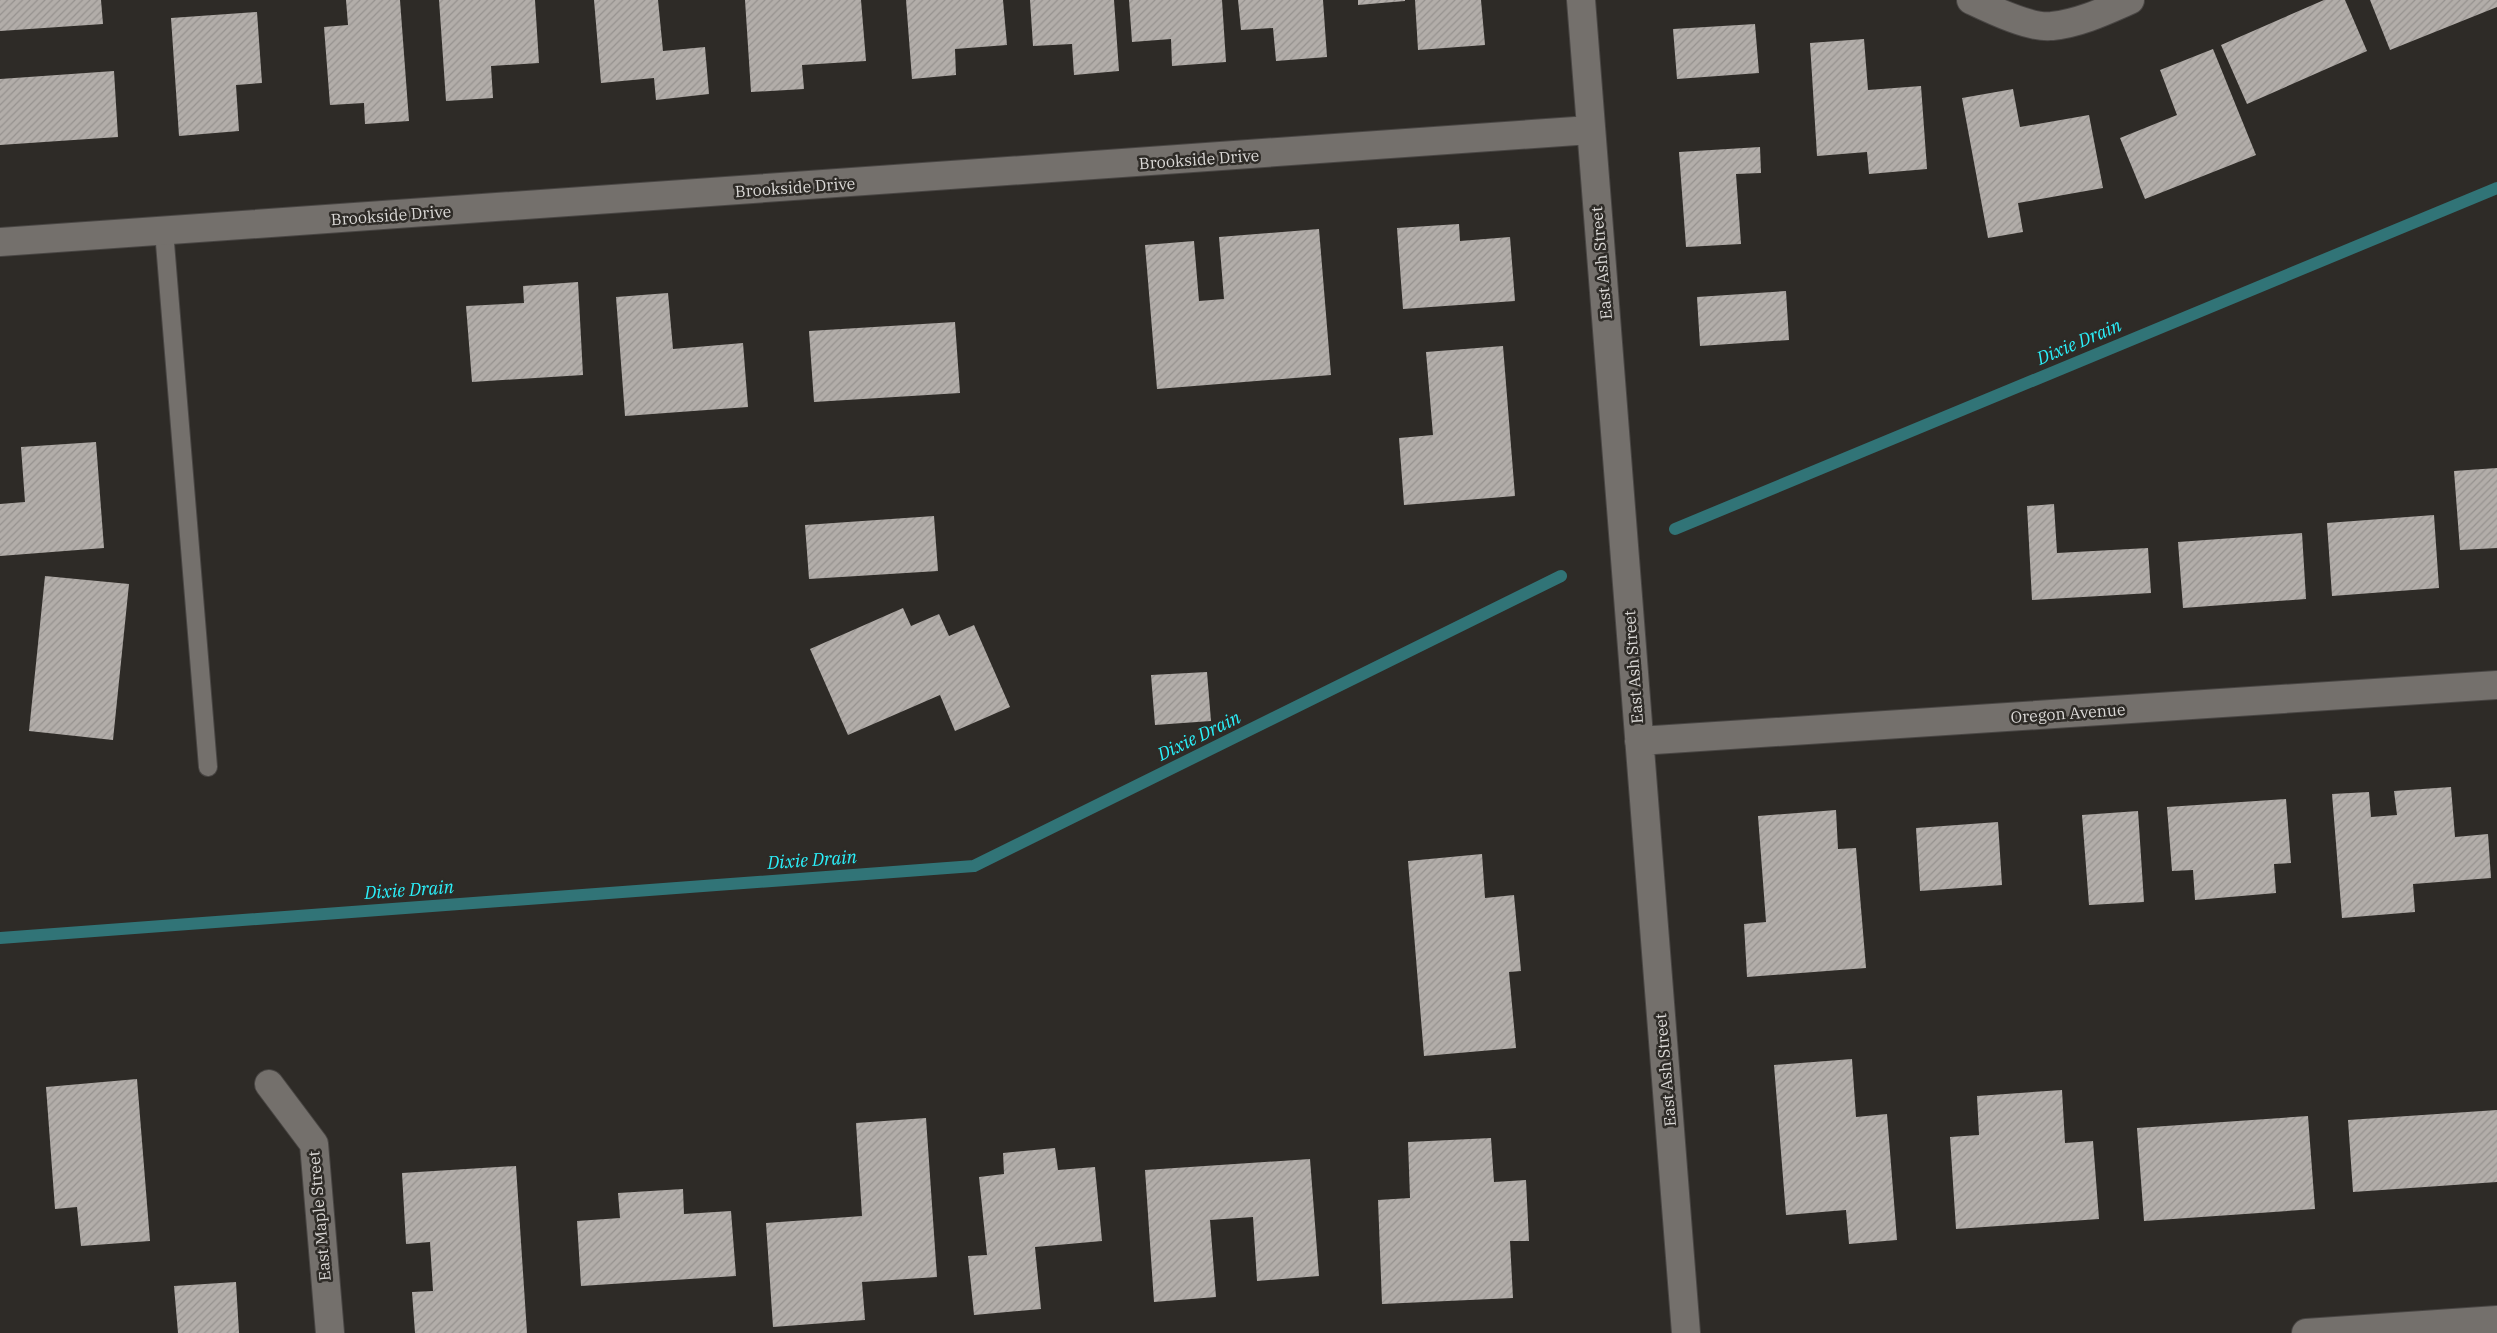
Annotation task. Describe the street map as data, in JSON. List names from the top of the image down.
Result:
{
  "streets": {
    "street": [
      "Brookside Drive",
      "East Ash Street",
      "Oregon Avenue",
      "East Maple Street"
    ]
  },
  "crossings": [
    ["Brookside Drive", "East Ash Street"],
    ["East Ash Street", "Oregon Avenue"]
  ],
  "water": ["Dixie Drain"]
}
